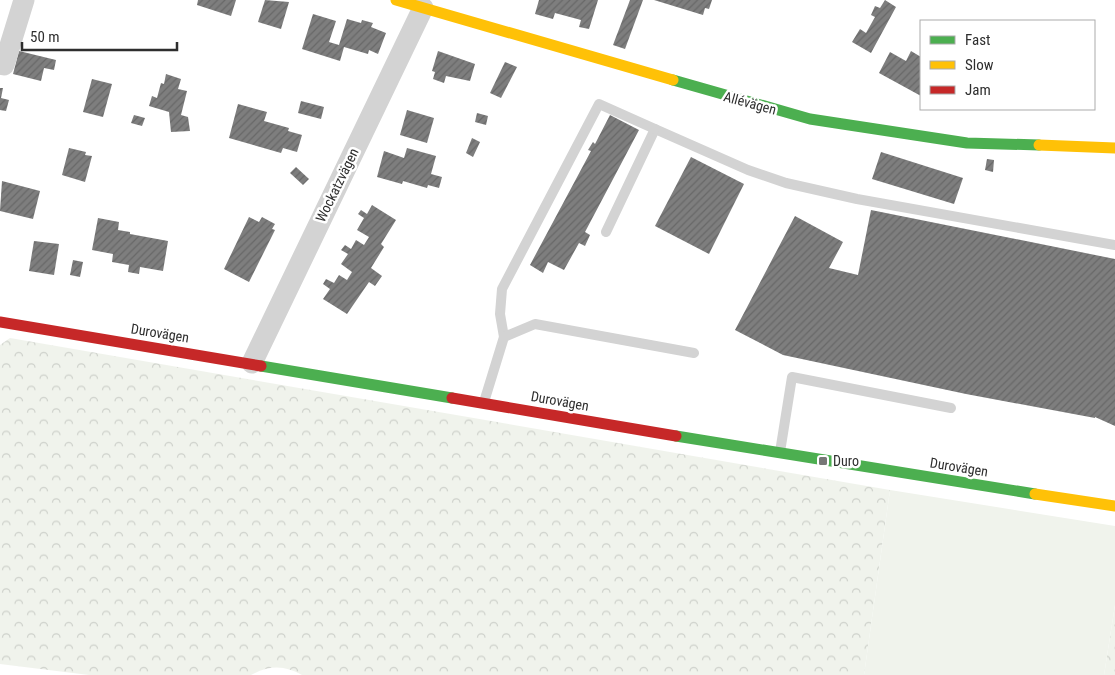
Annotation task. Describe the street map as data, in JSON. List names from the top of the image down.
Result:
{
  "streets": {
    "street": ["Allévägen", "Wockatzvägen", "Durovägen"]
  },
  "crossings": [
    ["Allévägen", "Wockatzvägen"],
    ["Wockatzvägen", "Durovägen"]
  ],
  "places": {
    "transit": ["Duro"]
  },
  "legend": ["Fast", "Slow", "Jam"],
  "scale_bar": "50 m"
}
